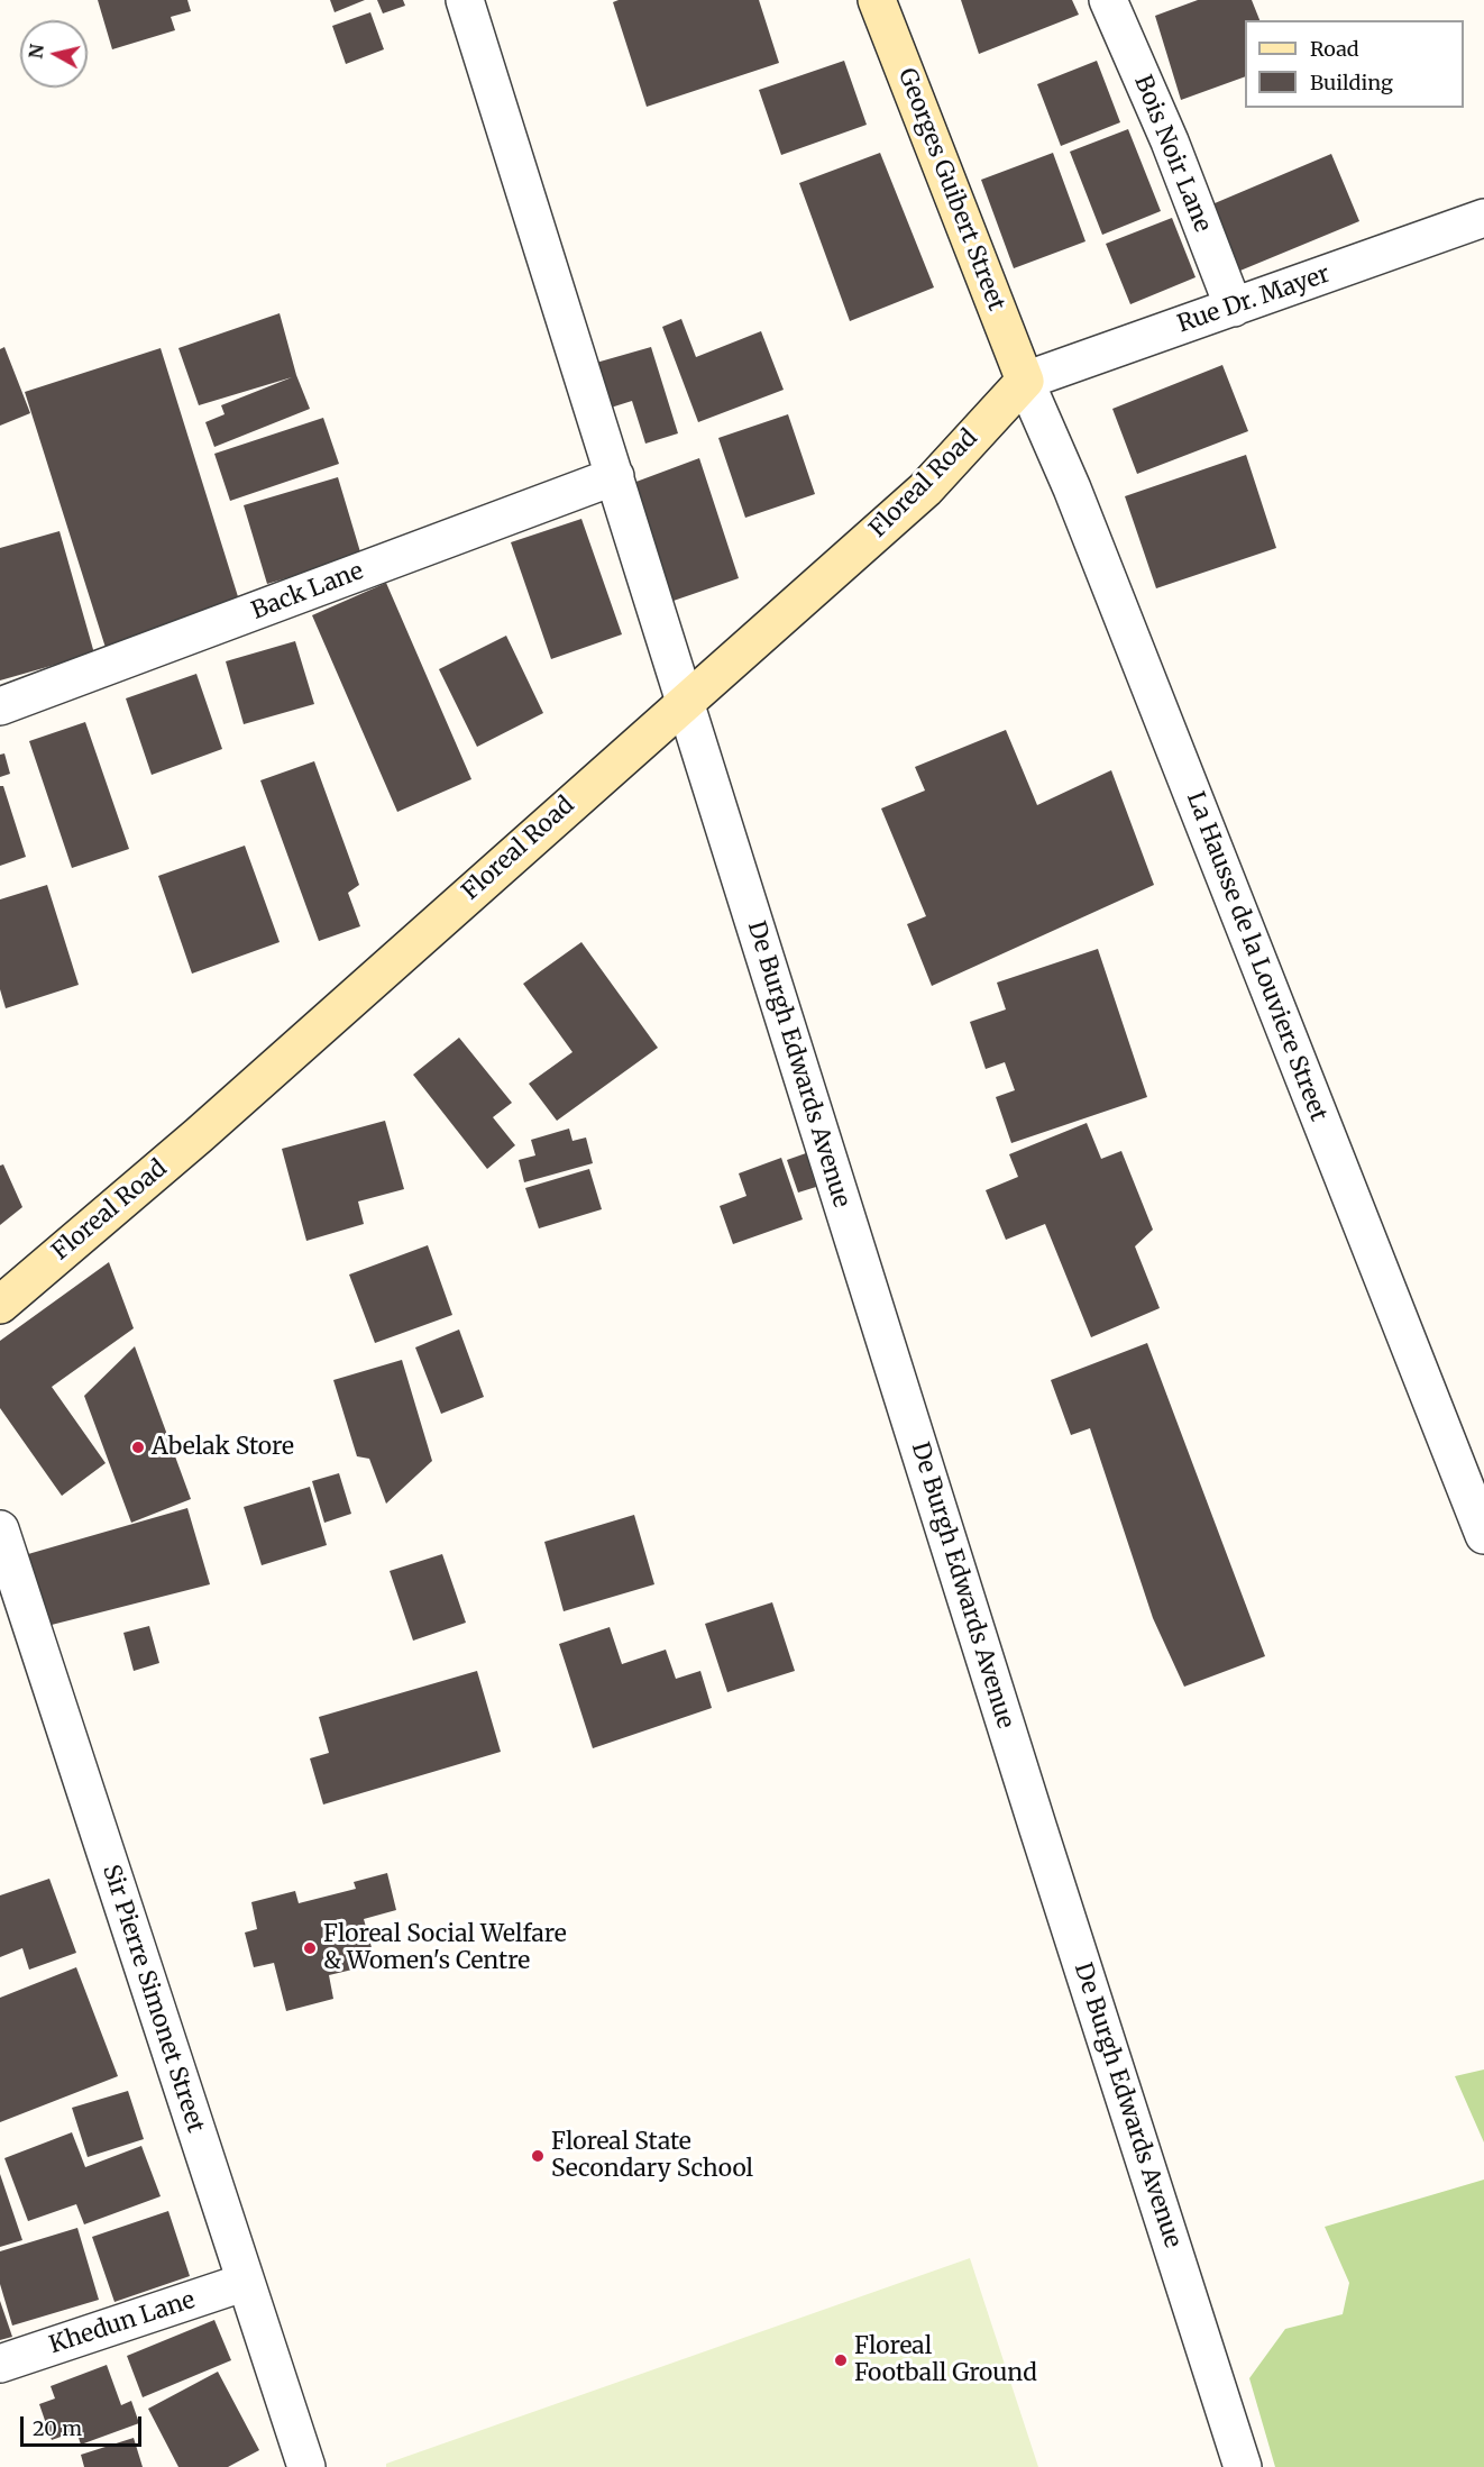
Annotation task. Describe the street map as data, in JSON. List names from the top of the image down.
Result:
{
  "streets": {
    "main road": ["Georges Guibert Street", "Floreal Road"],
    "street": [
      "Bois Noir Lane",
      "Rue Dr. Mayer",
      "Back Lane",
      "La Hausse de la Louviere Street",
      "De Burgh Edwards Avenue",
      "Sir Pierre Simonet Street",
      "Khedun Lane"
    ]
  },
  "crossings": [
    ["Bois Noir Lane", "Rue Dr. Mayer"],
    ["Georges Guibert Street", "Rue Dr. Mayer"],
    ["Georges Guibert Street", "Floreal Road"],
    ["Georges Guibert Street", "La Hausse de la Louviere Street"],
    ["Rue Dr. Mayer", "Floreal Road"],
    ["Rue Dr. Mayer", "La Hausse de la Louviere Street"],
    ["Floreal Road", "La Hausse de la Louviere Street"],
    ["Floreal Road", "De Burgh Edwards Avenue"],
    ["Back Lane", "De Burgh Edwards Avenue"],
    ["Sir Pierre Simonet Street", "Khedun Lane"]
  ],
  "places": [
    "Abelak Store",
    "Floreal Social Welfare & Women's Centre",
    "Floreal State Secondary School",
    "Floreal Football Ground"
  ],
  "legend": ["Road", "Building"],
  "scale_bar": "20 m",
  "north": "left"
}
